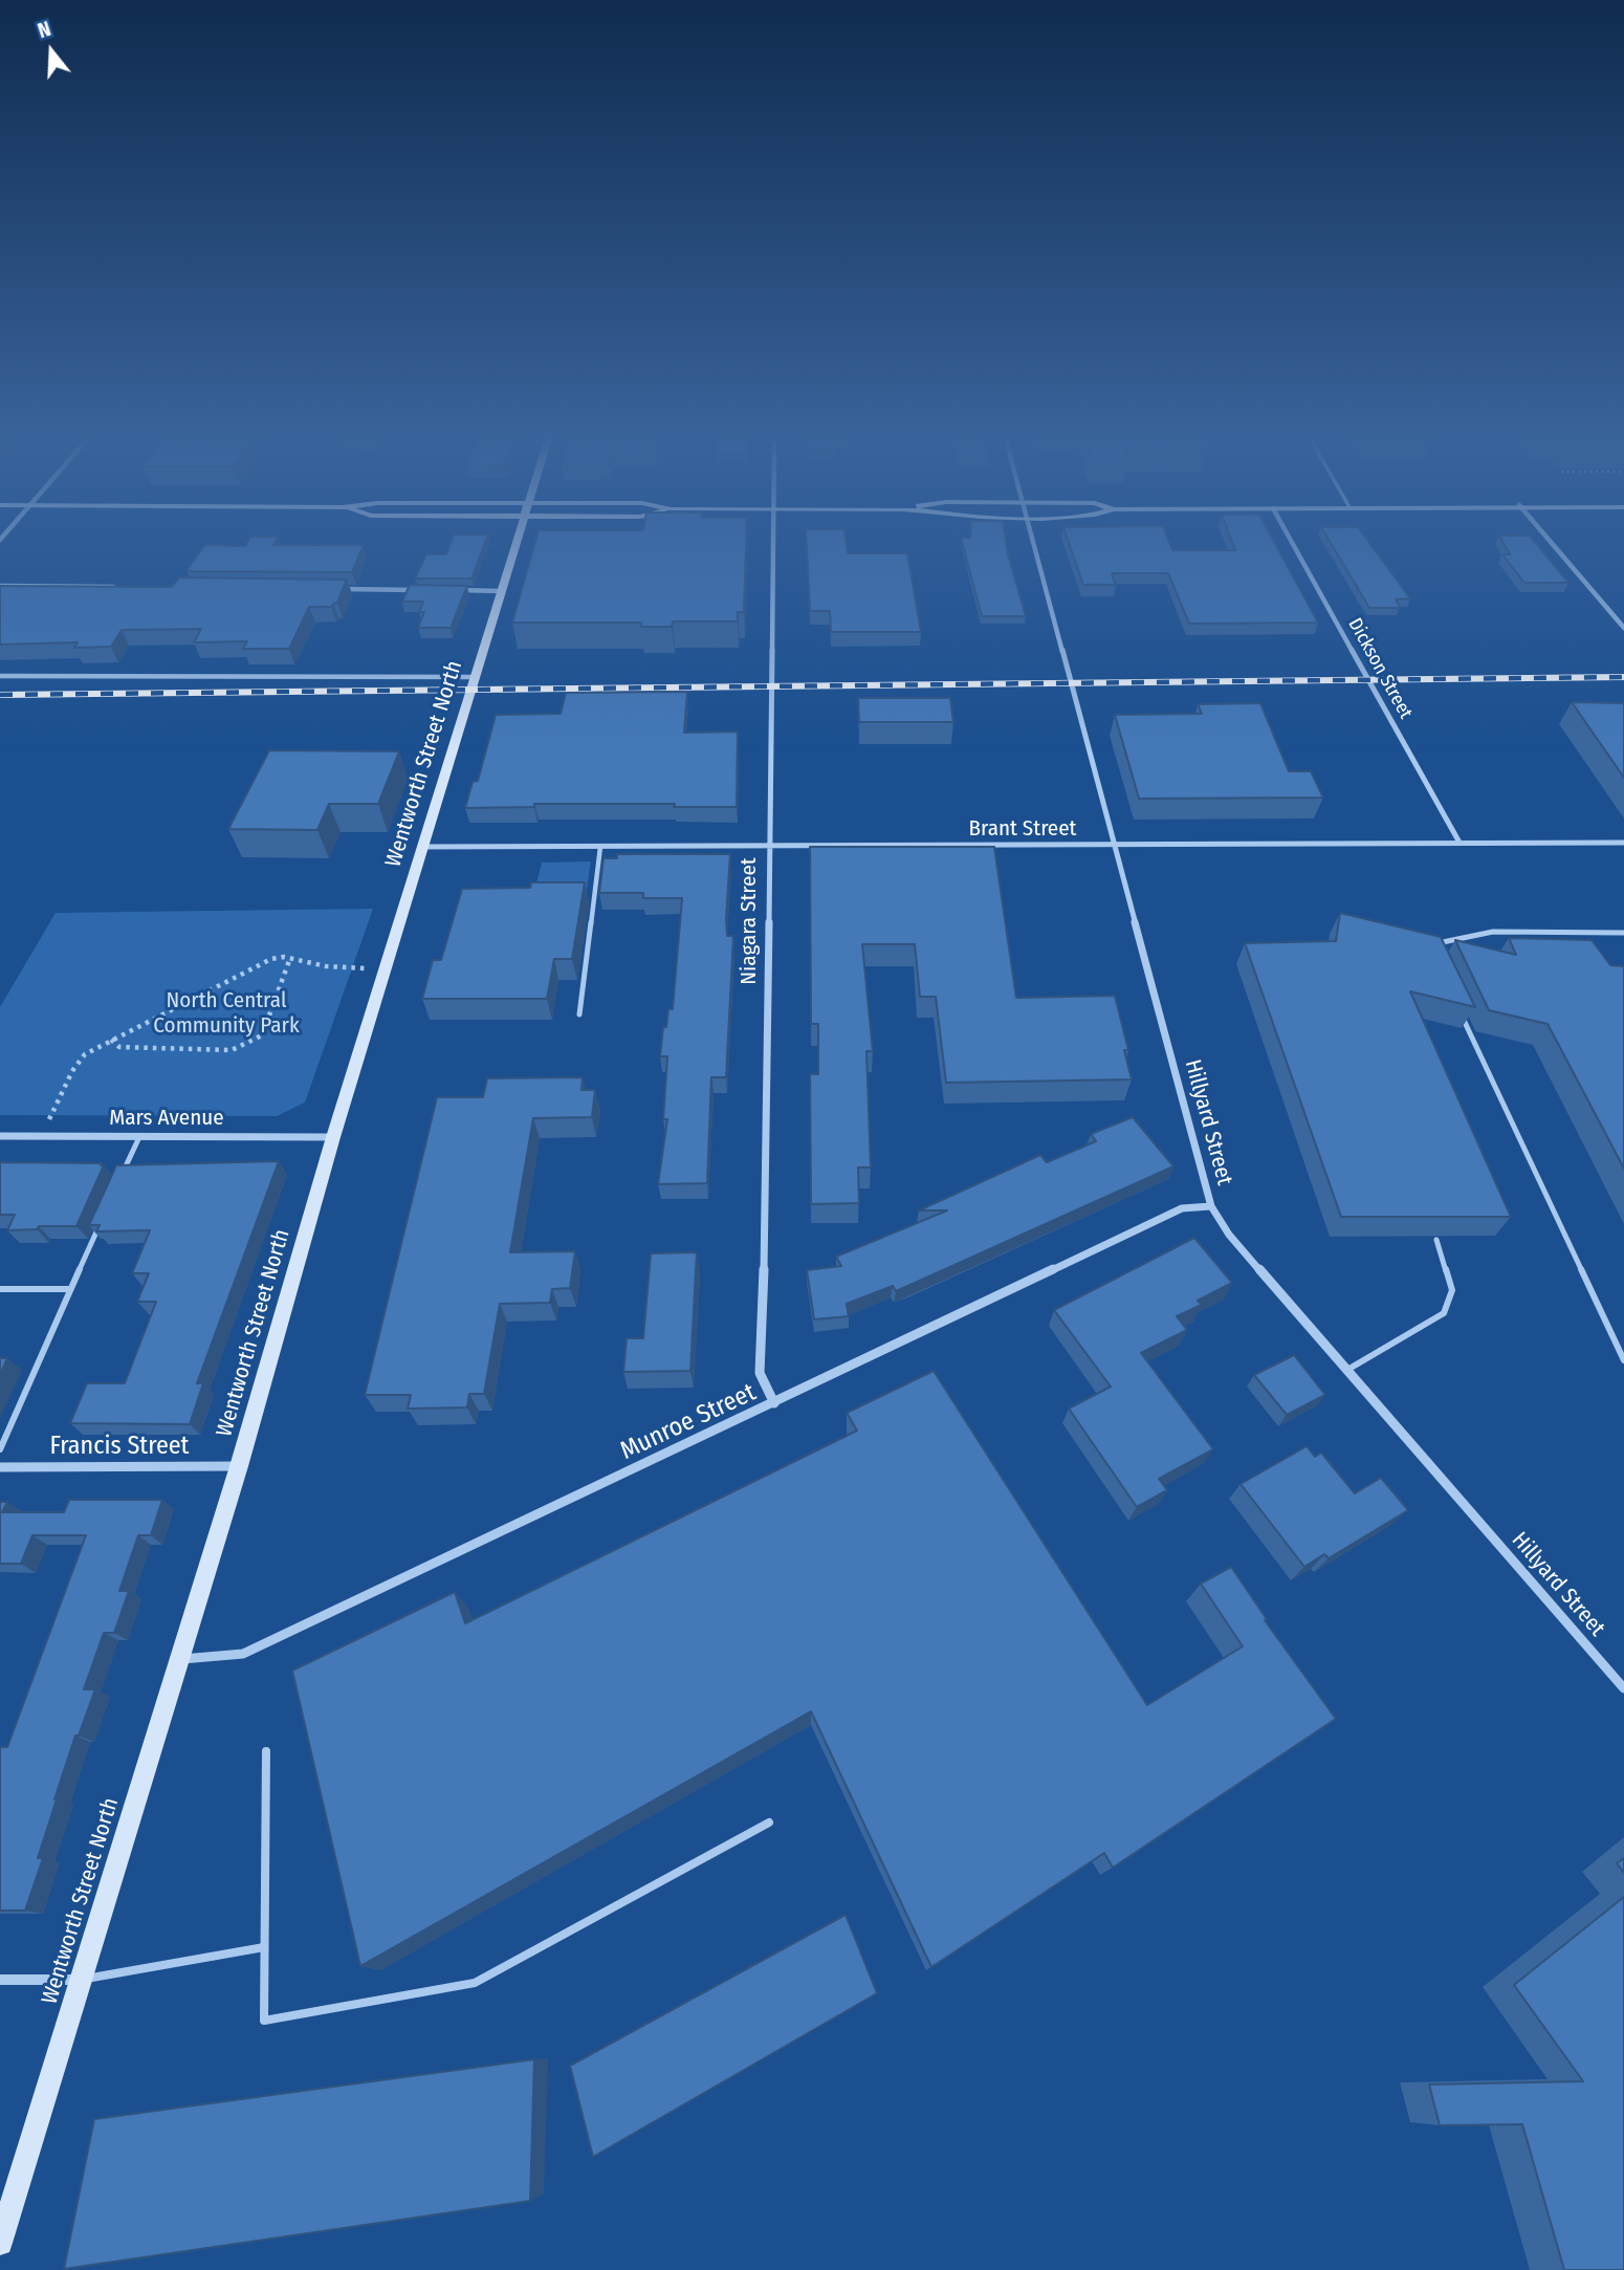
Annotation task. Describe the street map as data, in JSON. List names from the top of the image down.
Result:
{
  "streets": {
    "main road": ["Wentworth Street North"],
    "street": [
      "Dickson Street",
      "Brant Street",
      "Niagara Street",
      "Mars Avenue",
      "Hillyard Street",
      "Munroe Street",
      "Francis Street"
    ]
  },
  "crossings": [
    ["Dickson Street", "Brant Street"],
    ["Wentworth Street North", "Brant Street"],
    ["Wentworth Street North", "Mars Avenue"],
    ["Wentworth Street North", "Munroe Street"],
    ["Wentworth Street North", "Francis Street"],
    ["Brant Street", "Niagara Street"],
    ["Brant Street", "Hillyard Street"],
    ["Niagara Street", "Munroe Street"],
    ["Hillyard Street", "Munroe Street"]
  ],
  "parks": ["North Central Community Park"],
  "north": "top"
}
